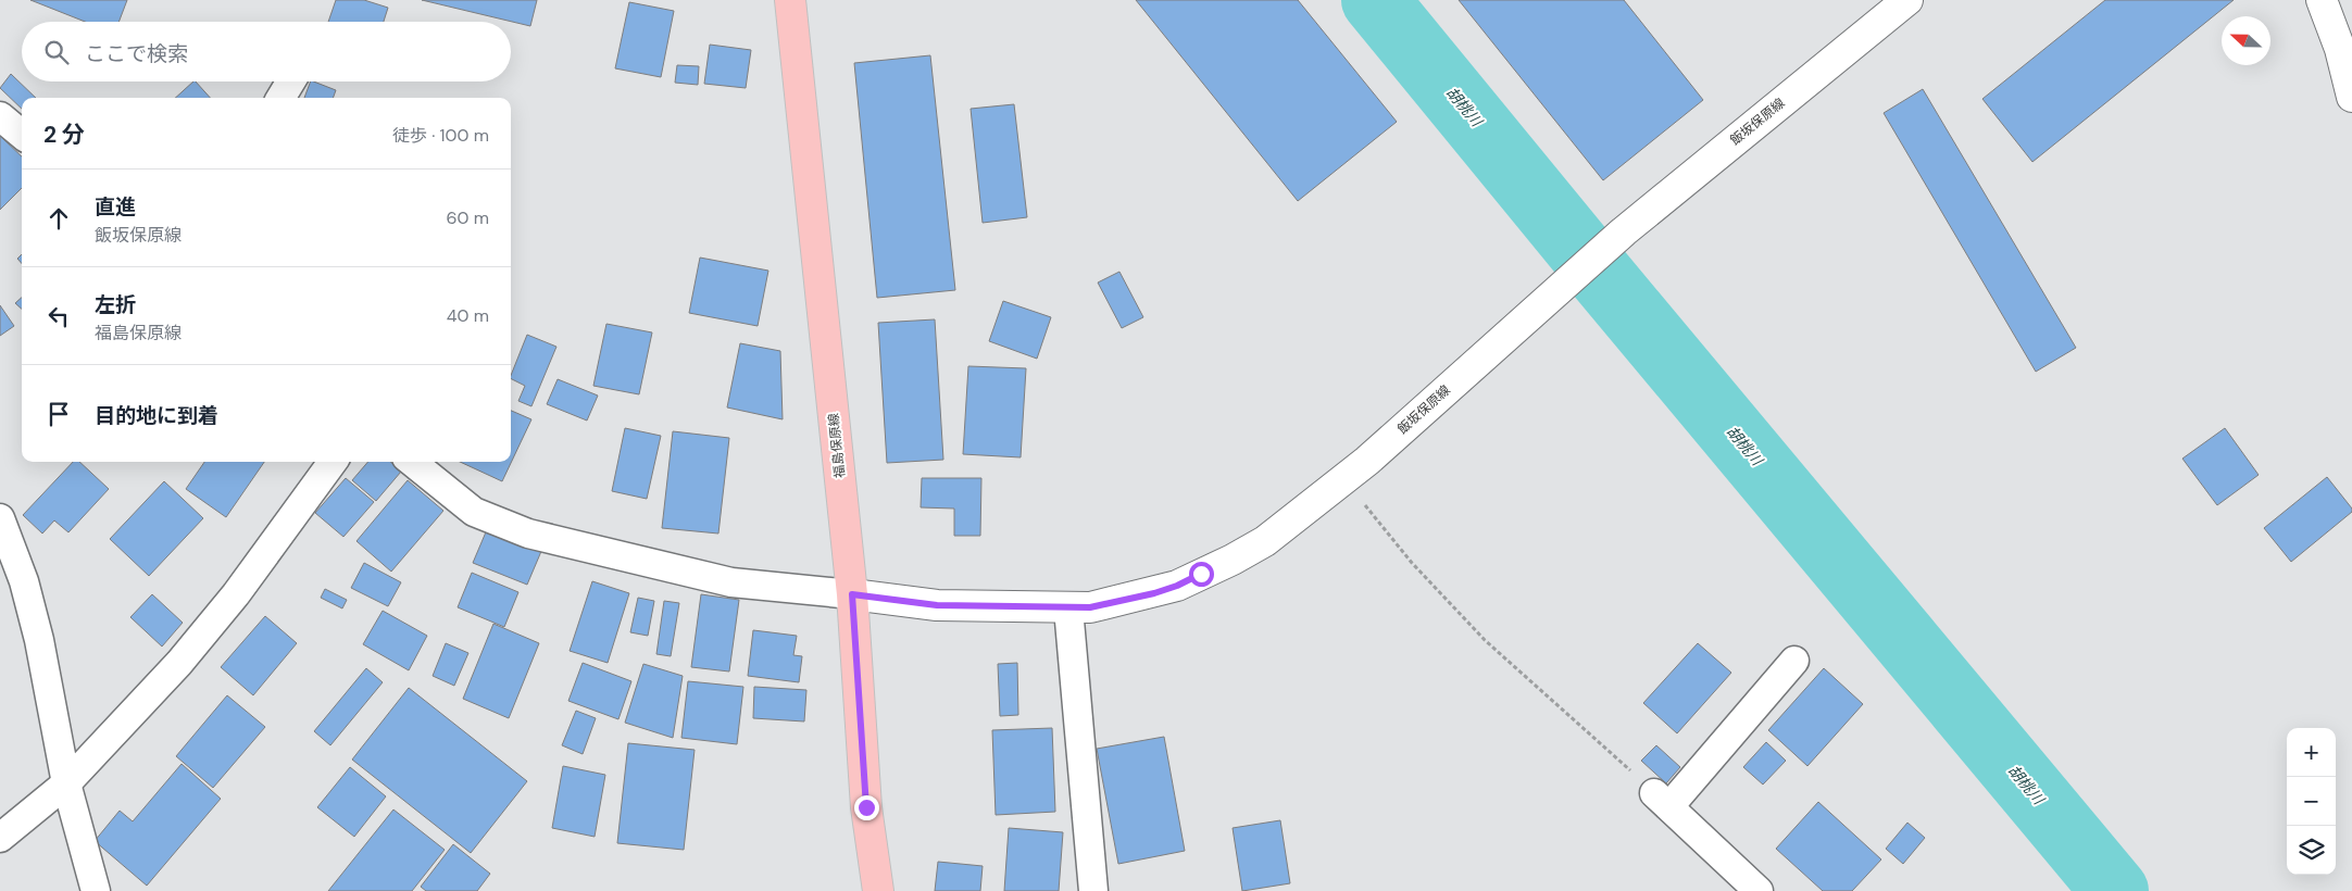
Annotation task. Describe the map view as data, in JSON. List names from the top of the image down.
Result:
{
  "streets": {
    "main road": ["飯坂保原線", "福島保原線"]
  },
  "crossings": [
    ["飯坂保原線", "福島保原線"]
  ],
  "water": ["胡桃川"],
  "north": "left",
  "page": {
    "search": "ここで検索",
    "heading": ["2 分", "徒歩 · 100 m"],
    "list": [
      ["直進", "飯坂保原線", "60 m"],
      ["左折", "福島保原線", "40 m"],
      "目的地に到着"
    ],
    "map_buttons": ["+", "−"]
  }
}
